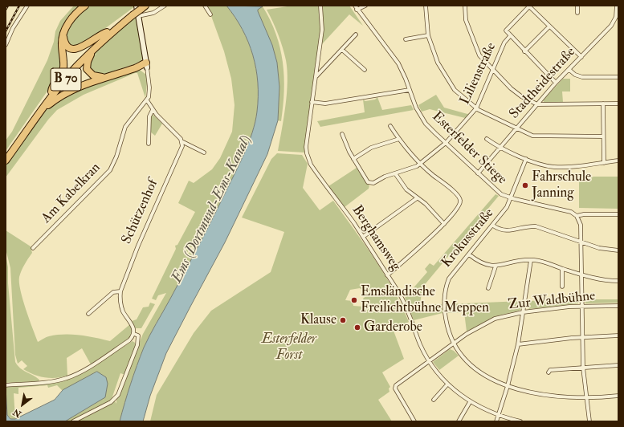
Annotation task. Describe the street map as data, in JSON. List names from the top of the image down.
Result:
{
  "streets": {
    "highway": ["B 70"],
    "street": [
      "Lilienstraße",
      "Stadtheidestraße",
      "Esterfelder Stiege",
      "Am Kabelkran",
      "Schützenhof",
      "Berghamsweg",
      "Krokusstraße",
      "Zur Waldbühne"
    ]
  },
  "crossings": [
    ["Lilienstraße", "Esterfelder Stiege"],
    ["Stadtheidestraße", "Esterfelder Stiege"],
    ["Esterfelder Stiege", "Krokusstraße"],
    ["Berghamsweg", "Zur Waldbühne"],
    ["Krokusstraße", "Zur Waldbühne"]
  ],
  "water": ["Ems (Dortmund-Ems-Kanal)"],
  "parks": ["Esterfelder Forst"],
  "places": [
    "Fahrschule Janning",
    "Emsländische Freilichtbühne Meppen",
    "Klause",
    "Garderobe"
  ],
  "north": "bottom left"
}
